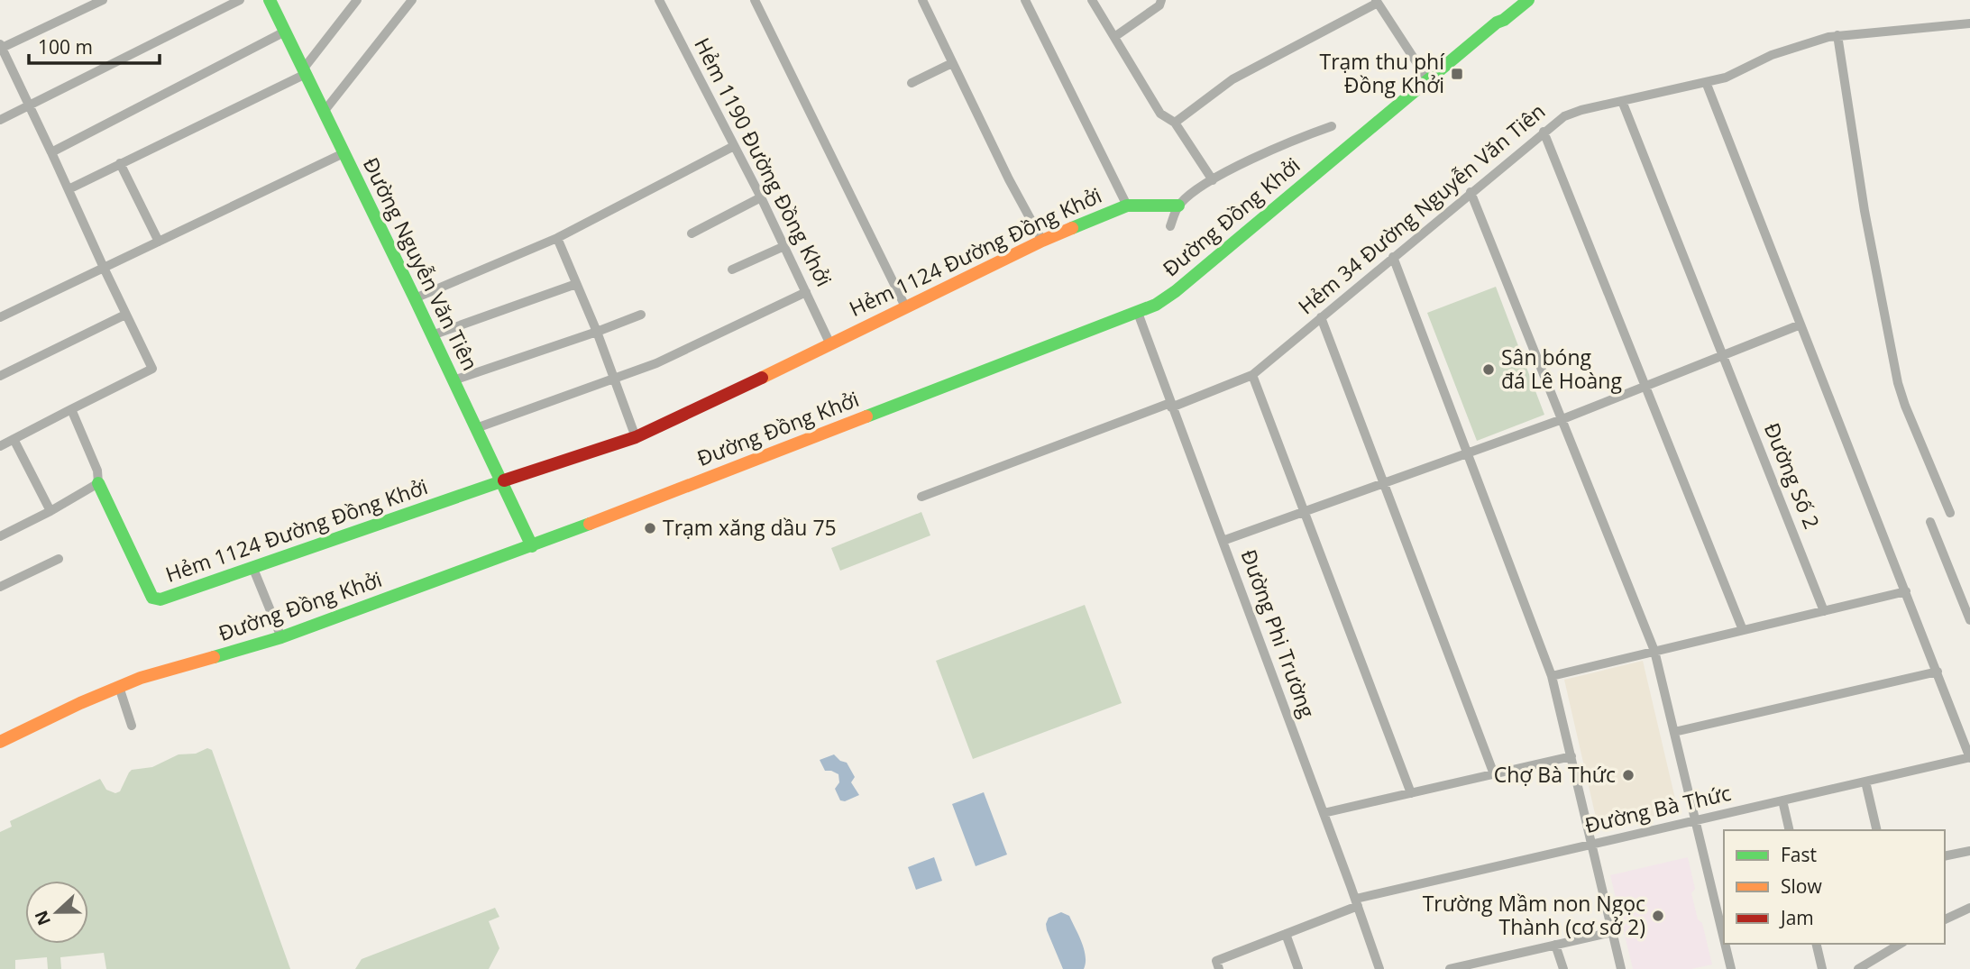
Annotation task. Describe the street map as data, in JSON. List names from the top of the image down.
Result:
{
  "streets": {
    "street": [
      "Hẻm 1190 Đường Đồng Khởi",
      "Hẻm 34 Đường Nguyễn Văn Tiên",
      "Đường Đồng Khởi",
      "Hẻm 1124 Đường Đồng Khởi",
      "Đường Nguyễn Văn Tiên",
      "Đường Số 2",
      "Đường Phi Trường",
      "Đường Bà Thức"
    ]
  },
  "crossings": [
    ["Hẻm 1190 Đường Đồng Khởi", "Hẻm 1124 Đường Đồng Khởi"],
    ["Hẻm 34 Đường Nguyễn Văn Tiên", "Đường Số 2"],
    ["Hẻm 34 Đường Nguyễn Văn Tiên", "Đường Phi Trường"],
    ["Đường Đồng Khởi", "Đường Nguyễn Văn Tiên"],
    ["Đường Đồng Khởi", "Đường Phi Trường"],
    ["Hẻm 1124 Đường Đồng Khởi", "Đường Nguyễn Văn Tiên"],
    ["Đường Phi Trường", "Đường Bà Thức"]
  ],
  "places": {
    "transit": ["Trạm thu phí Đồng Khởi"],
    "other": [
      "Sân bóng đá Lê Hoàng",
      "Trạm xăng dầu 75",
      "Chợ Bà Thức",
      "Trường Mầm non Ngọc Thành (cơ sở 2)"
    ]
  },
  "legend": ["Fast", "Slow", "Jam"],
  "scale_bar": "100 m",
  "north": "left"
}
